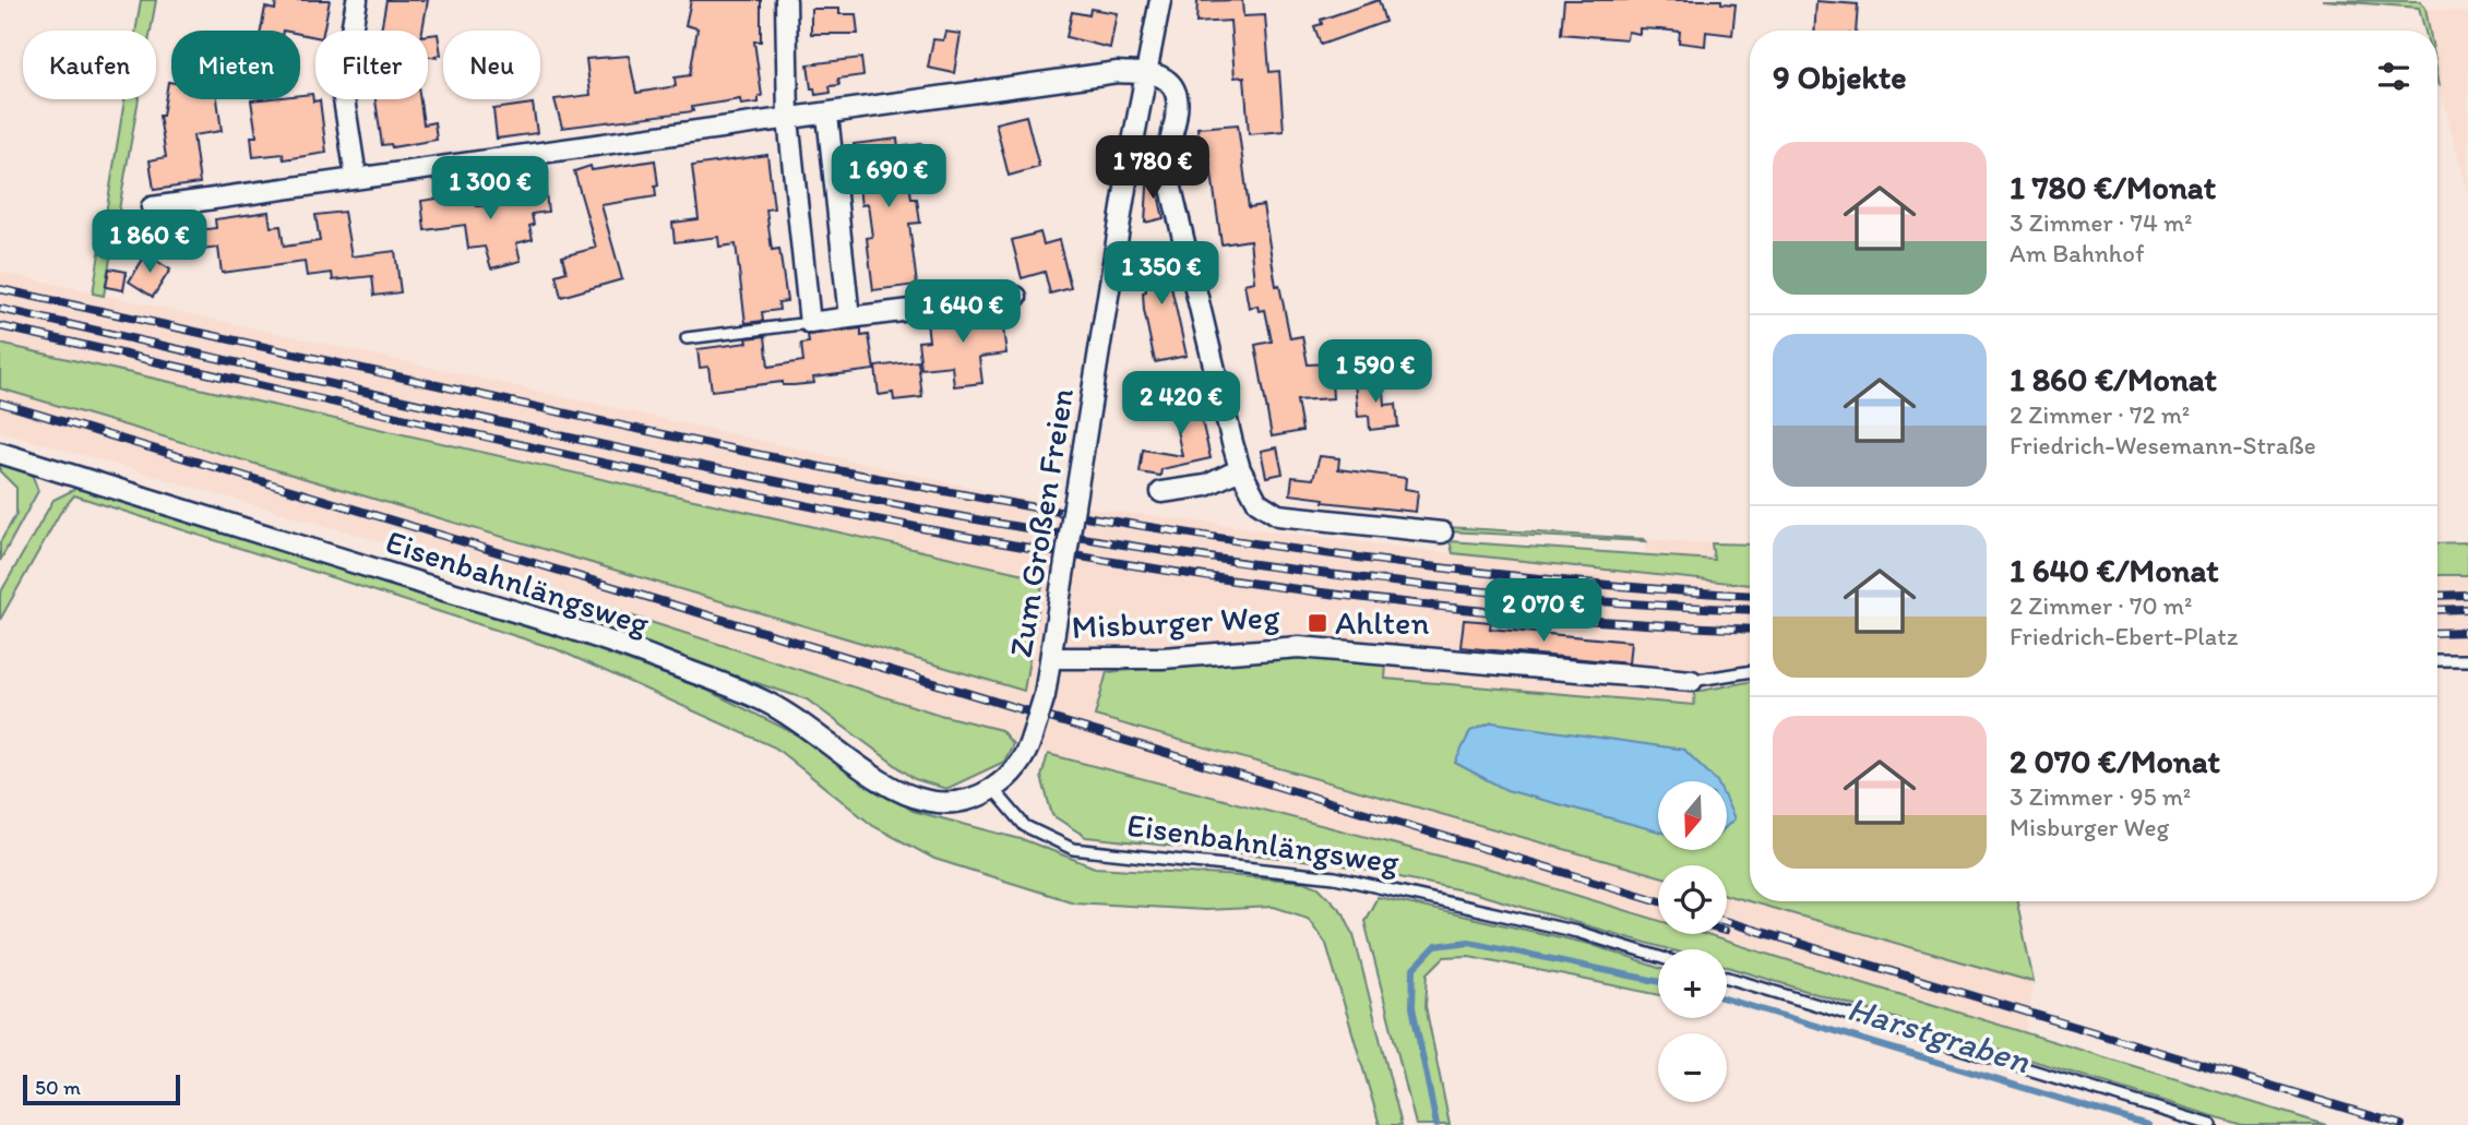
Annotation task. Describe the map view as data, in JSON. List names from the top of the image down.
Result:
{
  "streets": {
    "street": ["Zum Großen Freien", "Eisenbahnlängsweg", "Misburger Weg"]
  },
  "crossings": [
    ["Zum Großen Freien", "Eisenbahnlängsweg"],
    ["Zum Großen Freien", "Misburger Weg"]
  ],
  "water": ["Harstgraben"],
  "places": {
    "transit": ["Ahlten"]
  },
  "scale_bar": "50 m",
  "north": "bottom",
  "page": {
    "chip": [
      "Kaufen",
      "Mieten",
      "Filter",
      "Neu"
    ],
    "heading": "9 Objekte",
    "list": [
      {
        "name": "1 780 €/Monat",
        "note": "3 Zimmer · 74 m² · Am Bahnhof"
      },
      {
        "name": "1 860 €/Monat",
        "note": "2 Zimmer · 72 m² · Friedrich-Wesemann-Straße"
      },
      {
        "name": "1 640 €/Monat",
        "note": "2 Zimmer · 70 m² · Friedrich-Ebert-Platz"
      },
      {
        "name": "2 070 €/Monat",
        "note": "3 Zimmer · 95 m² · Misburger Weg"
      }
    ],
    "price": [
      "1 780 €",
      "1 690 €",
      "1 300 €",
      "1 860 €",
      "1 350 €",
      "1 640 €",
      "1 590 €",
      "2 420 €",
      "2 070 €"
    ],
    "map_buttons": ["+", "−"],
    "scale": "50 m"
  }
}
